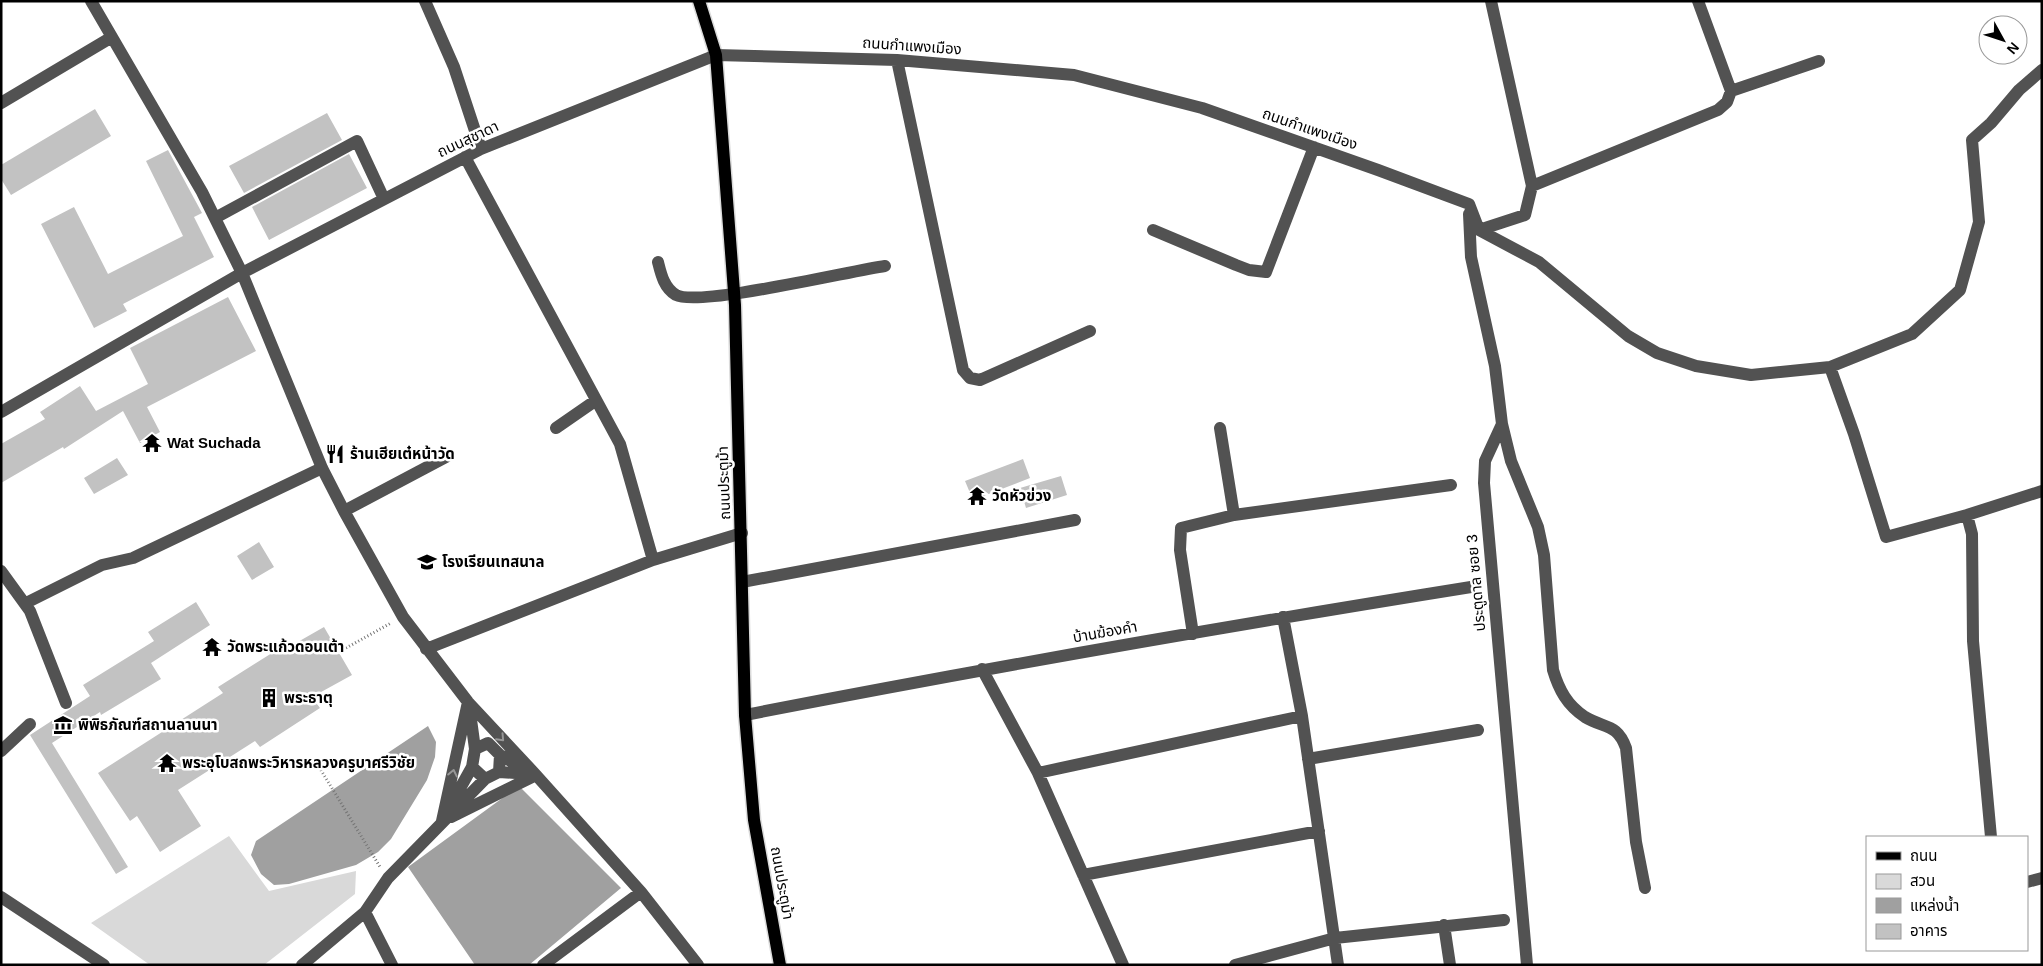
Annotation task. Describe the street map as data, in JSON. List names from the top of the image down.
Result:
{
  "streets": {
    "main road": ["ถนนประตูม้า"],
    "street": [
      "ถนนกำแพงเมือง",
      "ถนนสุชาดา",
      "ประตูดาล ซอย 3",
      "บ้านฆ้องคำ"
    ]
  },
  "crossings": [
    ["ถนนกำแพงเมือง", "ถนนสุชาดา"],
    ["ถนนกำแพงเมือง", "ถนนประตูม้า"],
    ["ถนนสุชาดา", "ถนนประตูม้า"],
    ["ถนนประตูม้า", "บ้านฆ้องคำ"]
  ],
  "places": {
    "temple": [
      "Wat Suchada",
      "วัดหัวข่วง",
      "วัดพระแก้วดอนเต้า",
      "พระอุโบสถพระวิหารหลวงครูบาศรีวิชัย"
    ],
    "restaurant": ["ร้านเฮียเต๋หน้าวัด"],
    "school or university": ["โรงเรียนเทสนาล"],
    "building": ["พระธาตุ"],
    "museum": ["พิพิธภัณฑ์สถานลานนา"]
  },
  "legend": [
    "ถนน",
    "สวน",
    "แหล่งน้ำ",
    "อาคาร"
  ],
  "north": "bottom right"
}
